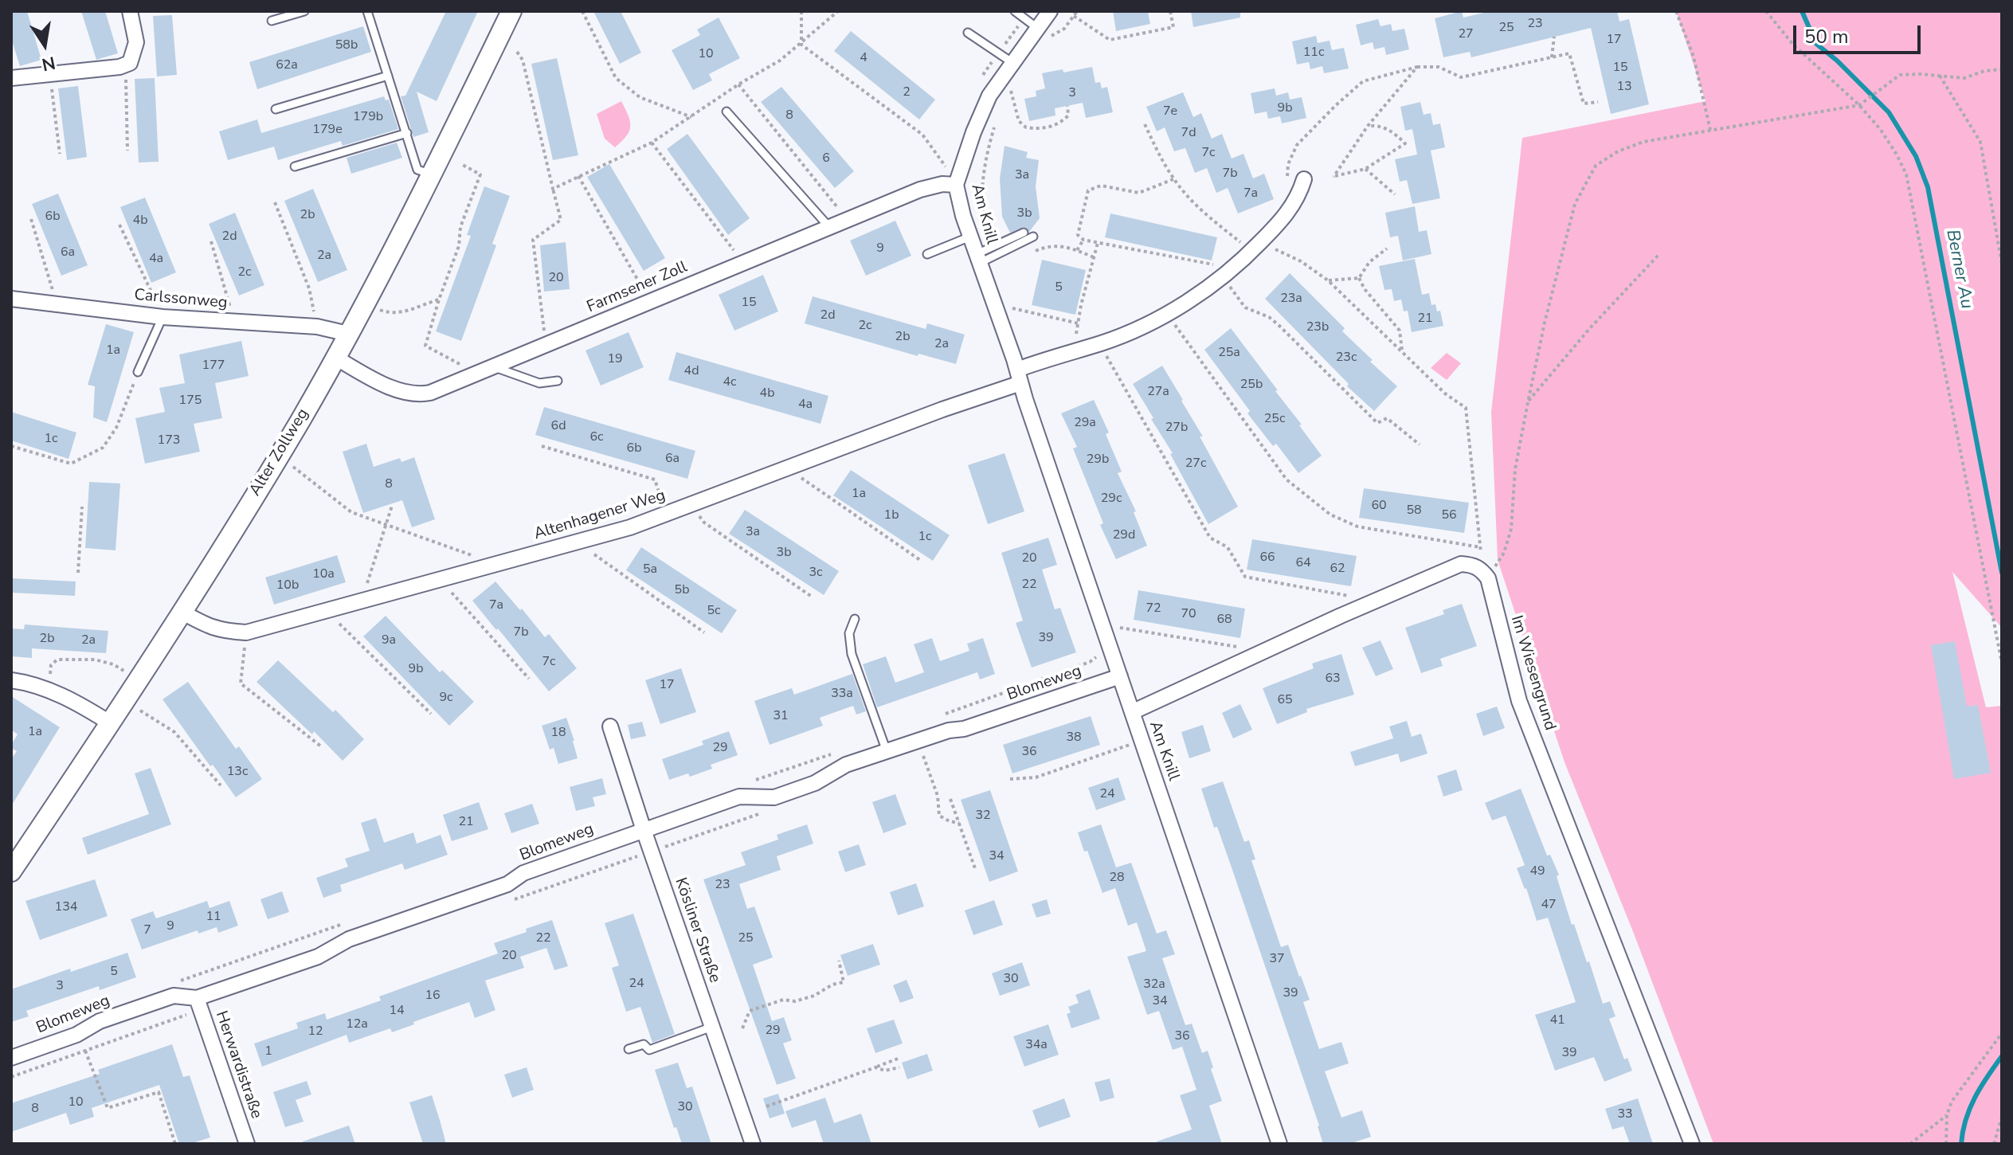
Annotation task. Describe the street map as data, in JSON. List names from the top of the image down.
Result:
{
  "streets": {
    "street": [
      "Am Knill",
      "Farmsener Zoll",
      "Carlssonweg",
      "Alter Zollweg",
      "Altenhagener Weg",
      "Im Wiesengrund",
      "Blomeweg",
      "Kösliner Straße",
      "Herwardistraße"
    ]
  },
  "crossings": [
    ["Am Knill", "Farmsener Zoll"],
    ["Am Knill", "Altenhagener Weg"],
    ["Am Knill", "Blomeweg"],
    ["Farmsener Zoll", "Alter Zollweg"],
    ["Carlssonweg", "Alter Zollweg"],
    ["Alter Zollweg", "Altenhagener Weg"],
    ["Blomeweg", "Kösliner Straße"],
    ["Blomeweg", "Herwardistraße"]
  ],
  "water": ["Berner Au"],
  "house_numbers": [
    "23",
    "25",
    "27",
    "17",
    "58b",
    "11c",
    "10",
    "4",
    "62a",
    "15",
    "13",
    "2",
    "3",
    "9b",
    "7e",
    "8",
    "179b",
    "179e",
    "7d",
    "7c",
    "6",
    "7b",
    "3a",
    "7a",
    "3b",
    "2b",
    "6b",
    "4b",
    "2d",
    "9",
    "6a",
    "2a",
    "4a",
    "2c",
    "20",
    "5",
    "23a",
    "15",
    "2d",
    "21",
    "2c",
    "23b",
    "2b",
    "2a",
    "1a",
    "25a",
    "23c",
    "19",
    "177",
    "4d",
    "4c",
    "25b",
    "27a",
    "4b",
    "175",
    "4a",
    "25c",
    "29a",
    "6d",
    "27b",
    "6c",
    "1c",
    "173",
    "6b",
    "6a",
    "29b",
    "27c",
    "8",
    "1a",
    "29c",
    "60",
    "58",
    "1b",
    "56",
    "3a",
    "29d",
    "1c",
    "3b",
    "66",
    "20",
    "64",
    "62",
    "5a",
    "3c",
    "10a",
    "22",
    "10b",
    "5b",
    "7a",
    "72",
    "5c",
    "70",
    "68",
    "7b",
    "39",
    "2b",
    "2a",
    "9a",
    "7c",
    "9b",
    "63",
    "17",
    "33a",
    "9c",
    "65",
    "31",
    "1a",
    "18",
    "38",
    "29",
    "36",
    "13c",
    "24",
    "32",
    "21",
    "34",
    "49",
    "28",
    "23",
    "47",
    "134",
    "11",
    "9",
    "7",
    "22",
    "25",
    "20",
    "37",
    "5",
    "30",
    "24",
    "32a",
    "3",
    "39",
    "16",
    "34",
    "14",
    "41",
    "12a",
    "29",
    "12",
    "36",
    "34a",
    "1",
    "39",
    "10",
    "30",
    "8",
    "33"
  ],
  "scale_bar": "50 m",
  "north": "bottom"
}
